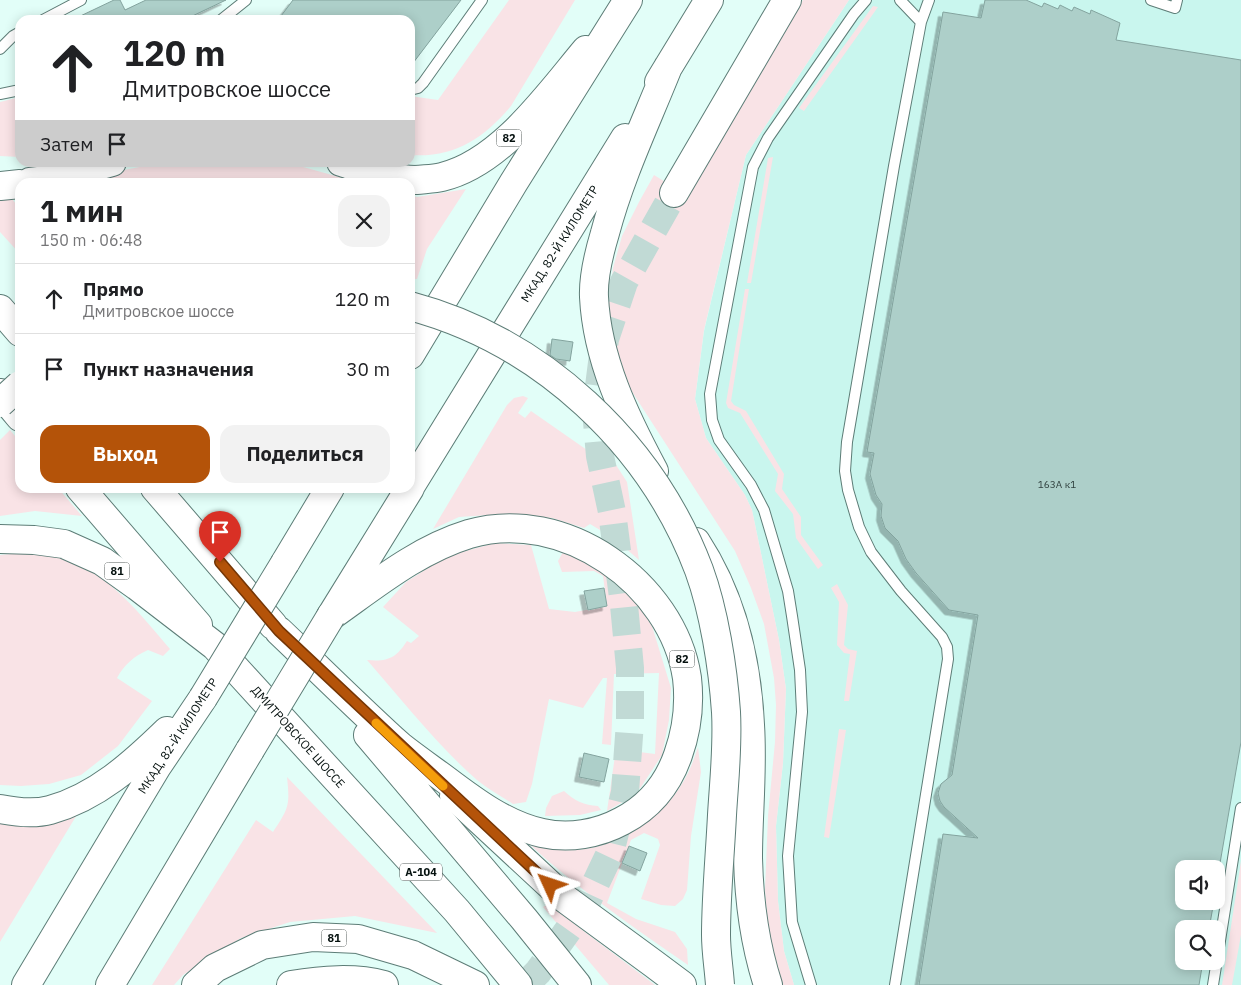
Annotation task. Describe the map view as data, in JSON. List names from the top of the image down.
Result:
{
  "streets": {
    "main road": [
      "82",
      "МКАД, 82-Й КИЛОМЕТР",
      "81",
      "ДМИТРОВСКОЕ ШОССЕ",
      "А-104"
    ]
  },
  "crossings": [
    ["82", "МКАД, 82-Й КИЛОМЕТР"],
    ["81", "ДМИТРОВСКОЕ ШОССЕ"]
  ],
  "house_numbers": ["163А к1"],
  "page": {
    "turn": ["120 m", "Дмитровское шоссе"],
    "then": "Затем",
    "heading": ["1 мин", "150 m · 06:48"],
    "list": [
      {
        "name": "Прямо",
        "note": "Дмитровское шоссе",
        "value": "120 m"
      },
      {
        "name": "Пункт назначения",
        "value": "30 m"
      }
    ],
    "buttons": ["Выход", "Поделиться"]
  }
}
